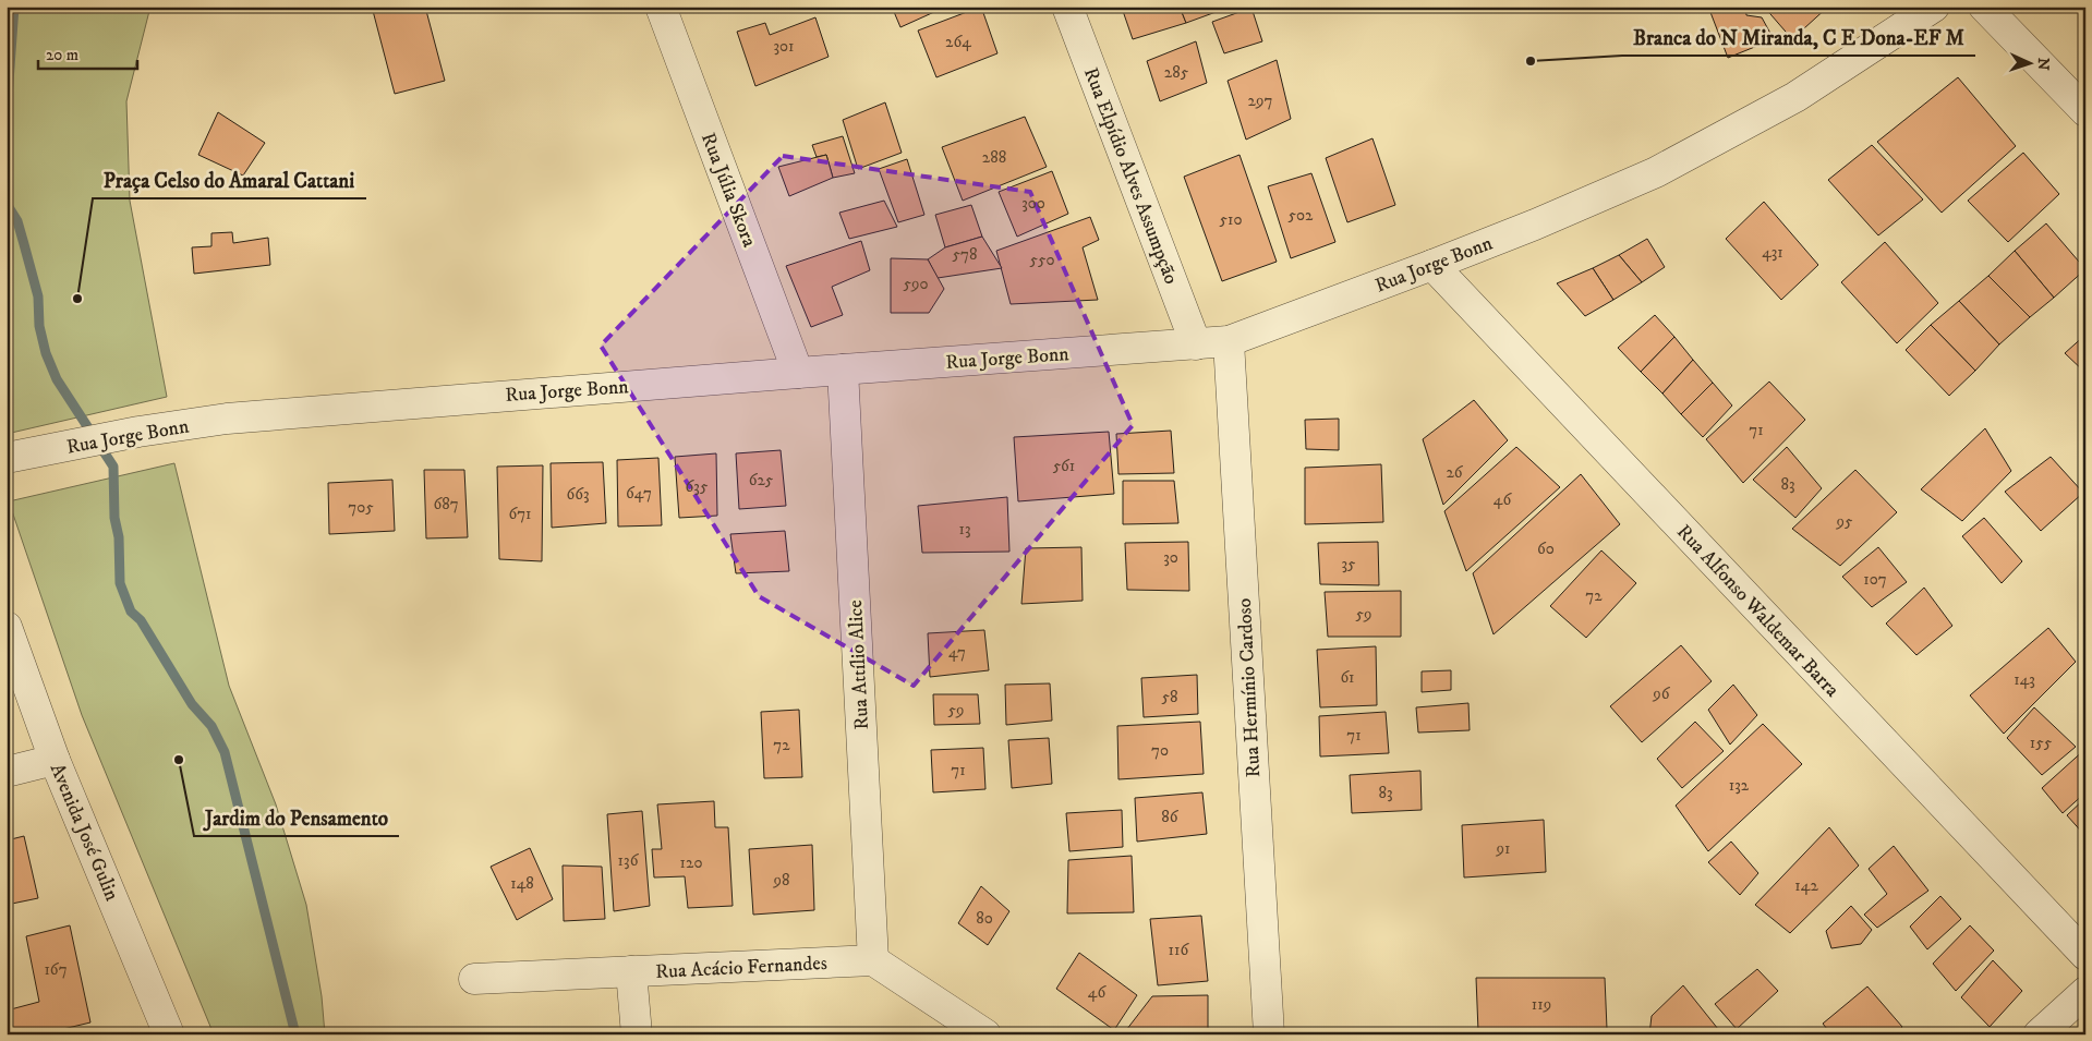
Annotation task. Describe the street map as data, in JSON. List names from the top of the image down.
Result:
{
  "streets": {
    "street": [
      "Rua Elpídio Alves Assumpção",
      "Rua Júlia Skora",
      "Rua Jorge Bonn",
      "Rua Alfonso Waldemar Barra",
      "Rua Attílio Alice",
      "Rua Hermínio Cardoso",
      "Avenida José Gulin",
      "Rua Acácio Fernandes"
    ]
  },
  "crossings": [
    ["Rua Elpídio Alves Assumpção", "Rua Jorge Bonn"],
    ["Rua Júlia Skora", "Rua Jorge Bonn"],
    ["Rua Jorge Bonn", "Rua Alfonso Waldemar Barra"],
    ["Rua Jorge Bonn", "Rua Attílio Alice"],
    ["Rua Jorge Bonn", "Rua Hermínio Cardoso"],
    ["Rua Attílio Alice", "Rua Acácio Fernandes"]
  ],
  "places": ["Branca do N Miranda, C E Dona-EF M", "Praça Celso do Amaral Cattani", "Jardim do Pensamento"],
  "house_numbers": [
    "264",
    "301",
    "285",
    "297",
    "288",
    "300",
    "502",
    "510",
    "431",
    "578",
    "550",
    "590",
    "71",
    "561",
    "26",
    "625",
    "83",
    "635",
    "647",
    "663",
    "46",
    "687",
    "705",
    "671",
    "95",
    "13",
    "60",
    "30",
    "35",
    "107",
    "72",
    "59",
    "47",
    "61",
    "143",
    "96",
    "58",
    "59",
    "71",
    "155",
    "72",
    "70",
    "71",
    "132",
    "83",
    "86",
    "91",
    "136",
    "120",
    "98",
    "148",
    "142",
    "80",
    "116",
    "167",
    "46",
    "119"
  ],
  "scale_bar": "20 m",
  "north": "right"
}
